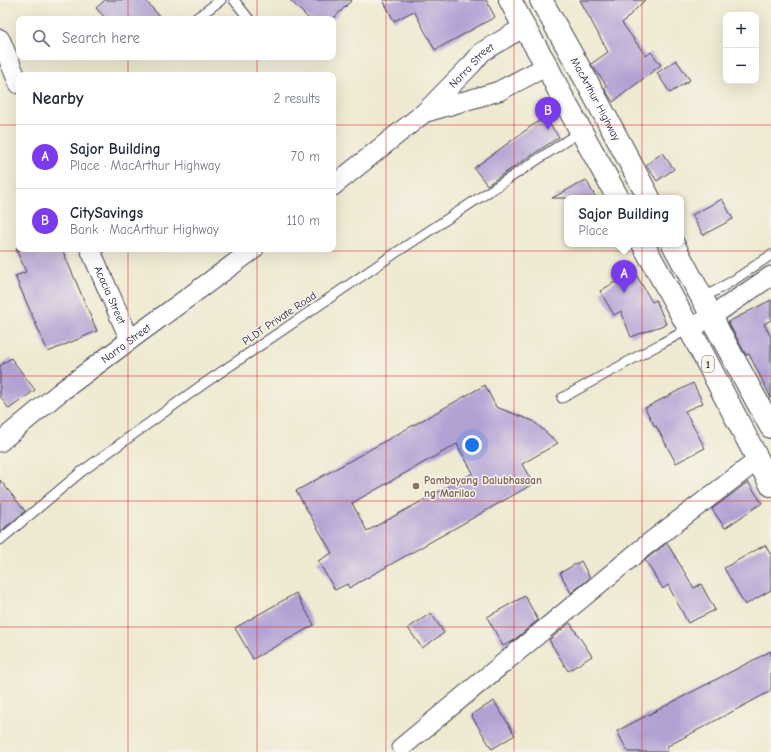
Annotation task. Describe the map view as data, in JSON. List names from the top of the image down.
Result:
{
  "streets": {
    "highway": ["MacArthur Highway", "1"],
    "street": ["Narra Street", "Acacia Street"],
    "lane": ["PLDT Private Road"]
  },
  "crossings": [
    ["Narra Street", "Acacia Street"]
  ],
  "places": ["Pambayang Dalubhasaan ng Marilao"],
  "page": {
    "map_buttons": ["+", "−"],
    "search": "Search here",
    "heading": ["Nearby", "2 results"],
    "pins": ["B", "A"],
    "list": [
      {
        "mark": "A",
        "name": "Sajor Building",
        "note": "Place · MacArthur Highway",
        "value": "70 m"
      },
      {
        "mark": "B",
        "name": "CitySavings",
        "note": "Bank · MacArthur Highway",
        "value": "110 m"
      }
    ],
    "popup": ["Sajor Building", "Place"]
  }
}
